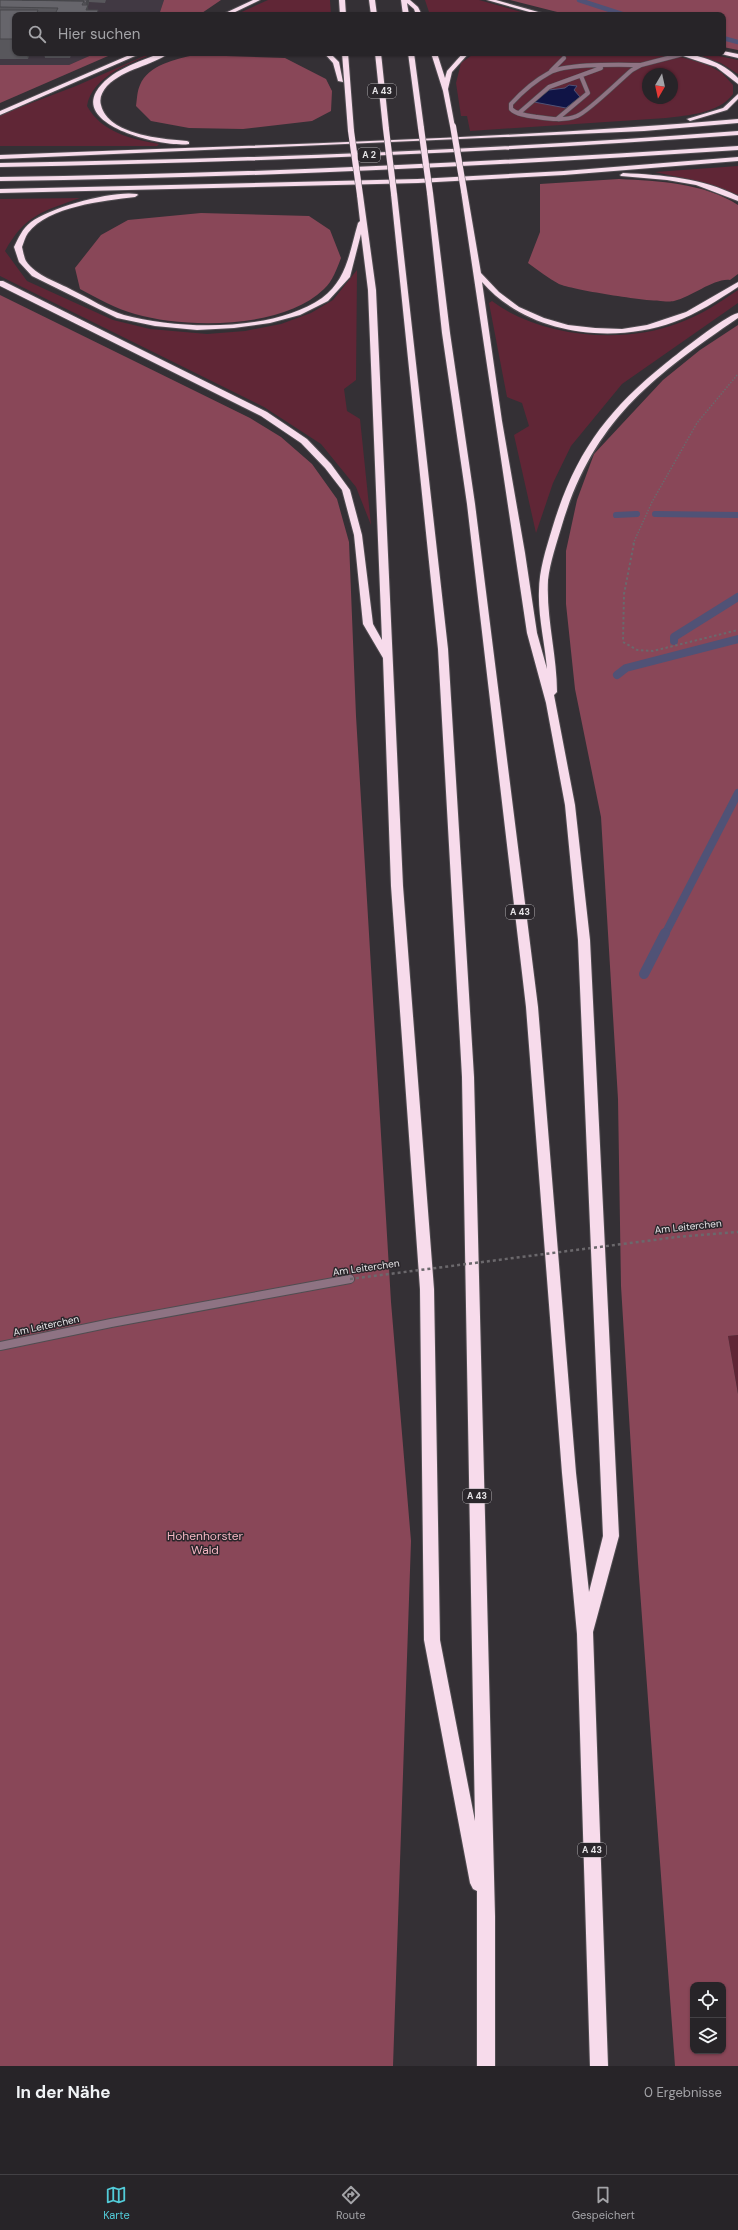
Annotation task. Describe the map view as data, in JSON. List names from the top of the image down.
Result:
{
  "streets": {
    "highway": ["A 43", "A 2"],
    "street": ["Am Leiterchen"]
  },
  "parks": ["Hohenhorster Wald"],
  "north": "bottom",
  "page": {
    "search": "Hier suchen",
    "heading": ["In der Nähe", "0 Ergebnisse"],
    "nav": ["Karte", "Route", "Gespeichert"]
  }
}
